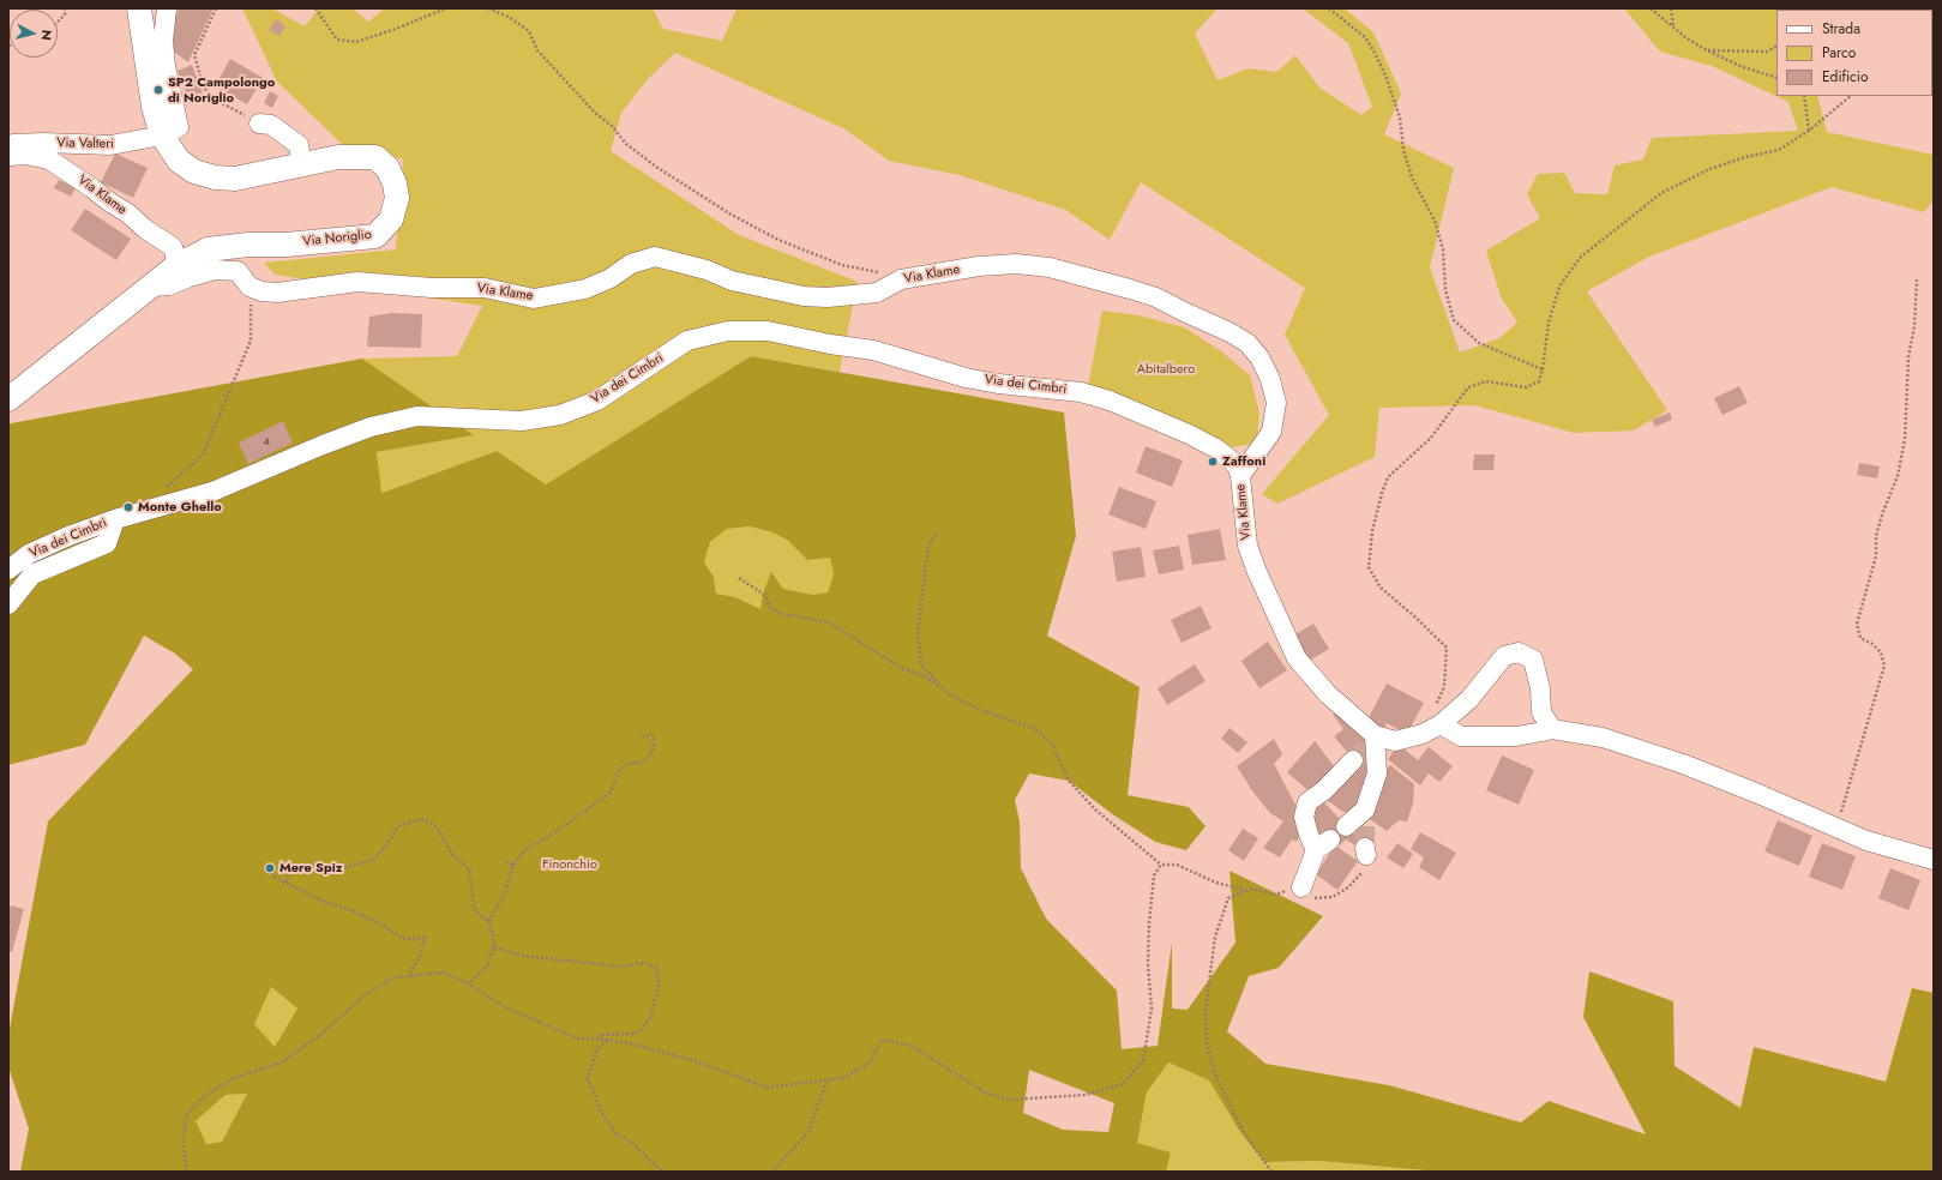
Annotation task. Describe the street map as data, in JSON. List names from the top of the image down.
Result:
{
  "streets": {
    "main road": ["Via Noriglio"],
    "street": ["Via Valteri", "Via Klame", "Via dei Cimbri"]
  },
  "crossings": [
    ["Via Valteri", "Via Noriglio"],
    ["Via Klame", "Via Noriglio"],
    ["Via Klame", "Via dei Cimbri"]
  ],
  "parks": ["Abitalbero", "Finonchio"],
  "places": [
    "SP2 Campolongo di Noriglio",
    "Zaffoni",
    "Monte Ghello",
    "Mere Spiz"
  ],
  "house_numbers": ["4"],
  "legend": ["Strada", "Parco", "Edificio"],
  "north": "right"
}
